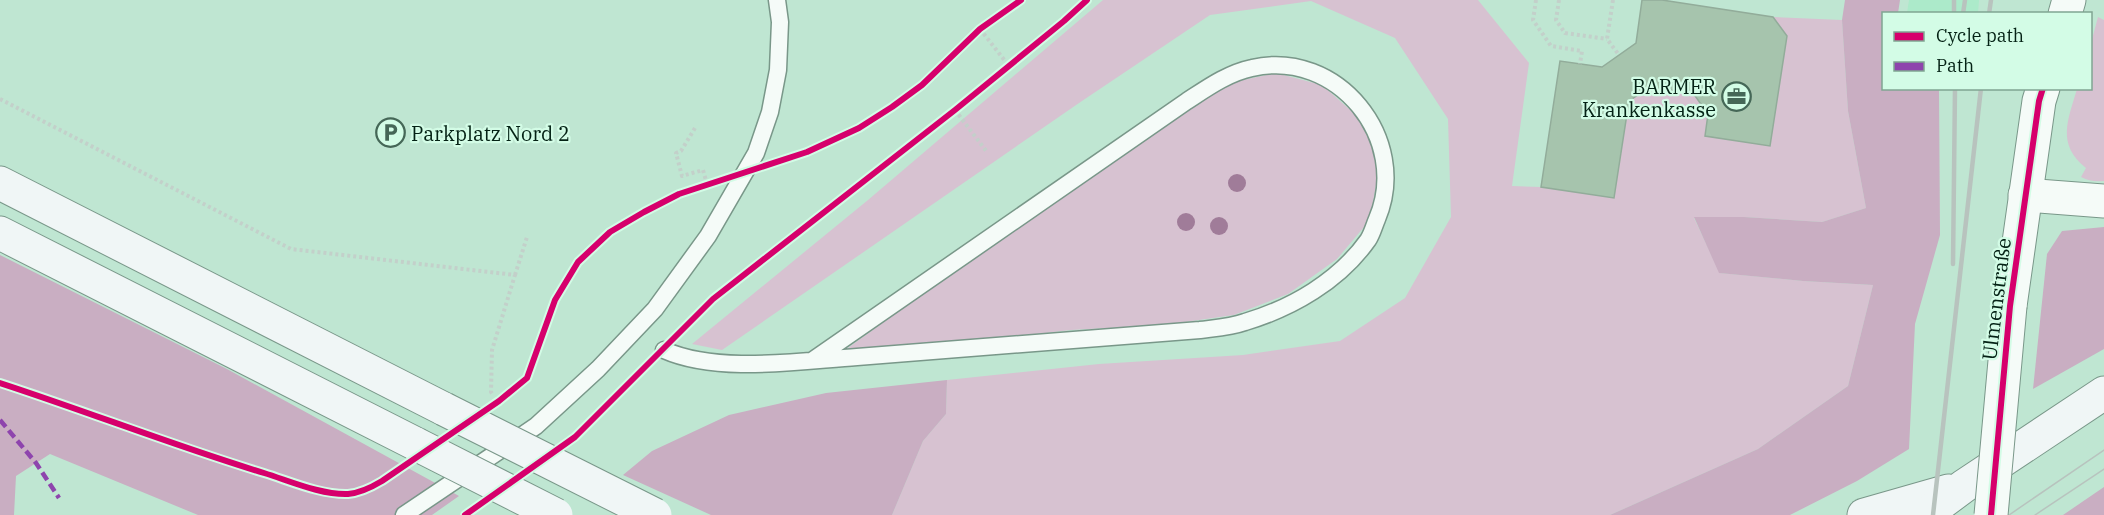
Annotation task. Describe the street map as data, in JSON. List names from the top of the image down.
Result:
{
  "streets": {
    "street": ["Ulmenstraße"]
  },
  "places": {
    "office": ["BARMER Krankenkasse"],
    "parking": ["Parkplatz Nord 2"]
  },
  "legend": ["Cycle path", "Path"]
}
